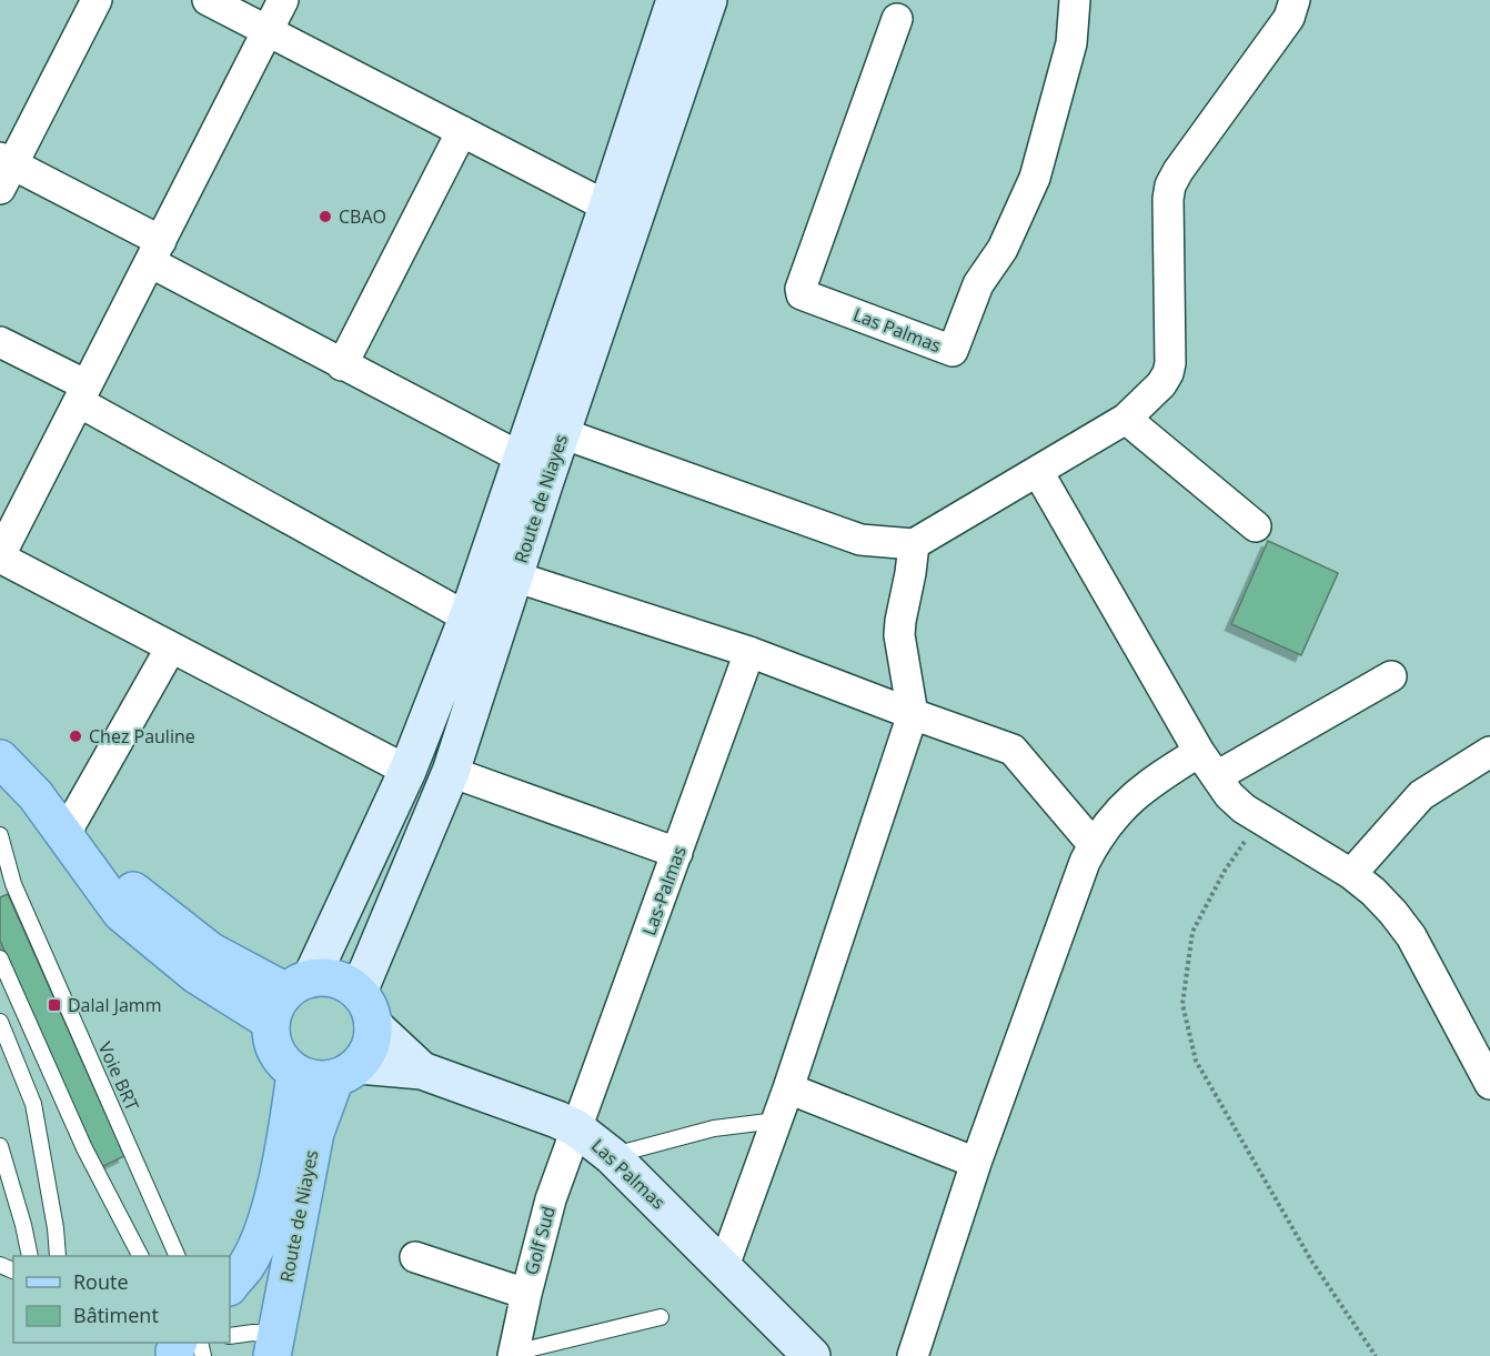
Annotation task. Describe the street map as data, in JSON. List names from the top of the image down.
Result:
{
  "streets": {
    "main road": ["Las Palmas", "Route de Niayes"],
    "street": ["Las-Palmas", "Golf Sud"],
    "lane": ["Voie BRT"]
  },
  "crossings": [
    ["Las Palmas", "Route de Niayes"],
    ["Las Palmas", "Las-Palmas"],
    ["Las Palmas", "Golf Sud"],
    ["Las-Palmas", "Golf Sud"]
  ],
  "places": {
    "other": ["CBAO", "Chez Pauline"],
    "transit": ["Dalal Jamm"]
  },
  "legend": ["Route", "Bâtiment"]
}
